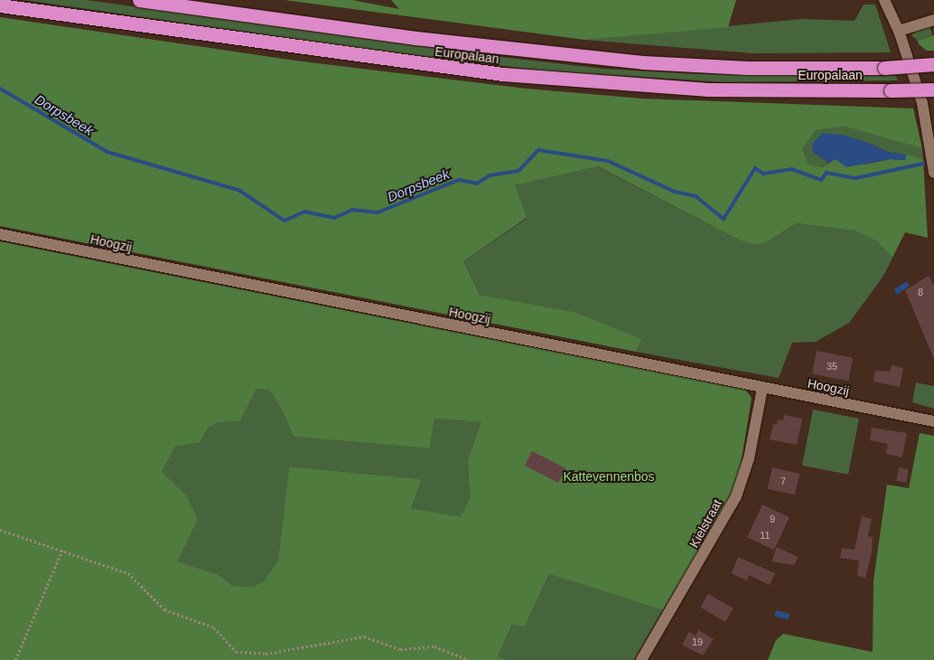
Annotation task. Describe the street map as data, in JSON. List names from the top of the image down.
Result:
{
  "streets": {
    "highway": ["Europalaan"],
    "street": ["Hoogzij", "Kielstraat"]
  },
  "crossings": [
    ["Hoogzij", "Kielstraat"]
  ],
  "water": ["Dorpsbeek"],
  "parks": ["Kattevennenbos"],
  "house_numbers": [
    "8",
    "35",
    "7",
    "9",
    "11",
    "19"
  ]
}
